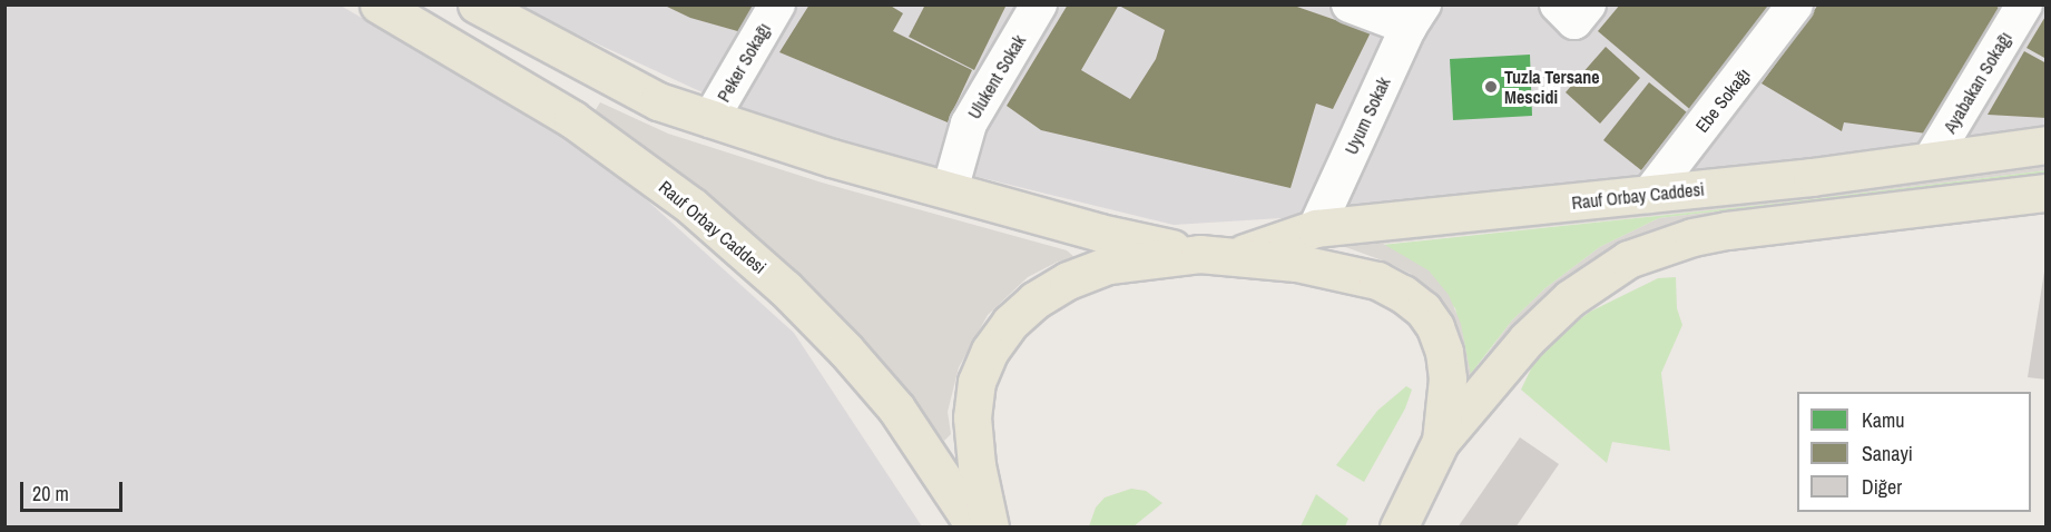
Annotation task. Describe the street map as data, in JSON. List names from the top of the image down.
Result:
{
  "streets": {
    "main road": ["Rauf Orbay Caddesi"],
    "street": [
      "Peker Sokağı",
      "Ulukent Sokak",
      "Ayabakan Sokağı",
      "Ebe Sokağı",
      "Uyum Sokak"
    ]
  },
  "crossings": [
    ["Peker Sokağı", "Rauf Orbay Caddesi"],
    ["Ulukent Sokak", "Rauf Orbay Caddesi"],
    ["Ayabakan Sokağı", "Rauf Orbay Caddesi"],
    ["Ebe Sokağı", "Rauf Orbay Caddesi"],
    ["Uyum Sokak", "Rauf Orbay Caddesi"]
  ],
  "places": ["Tuzla Tersane Mescidi"],
  "legend": ["Kamu", "Sanayi", "Diğer"],
  "scale_bar": "20 m"
}
